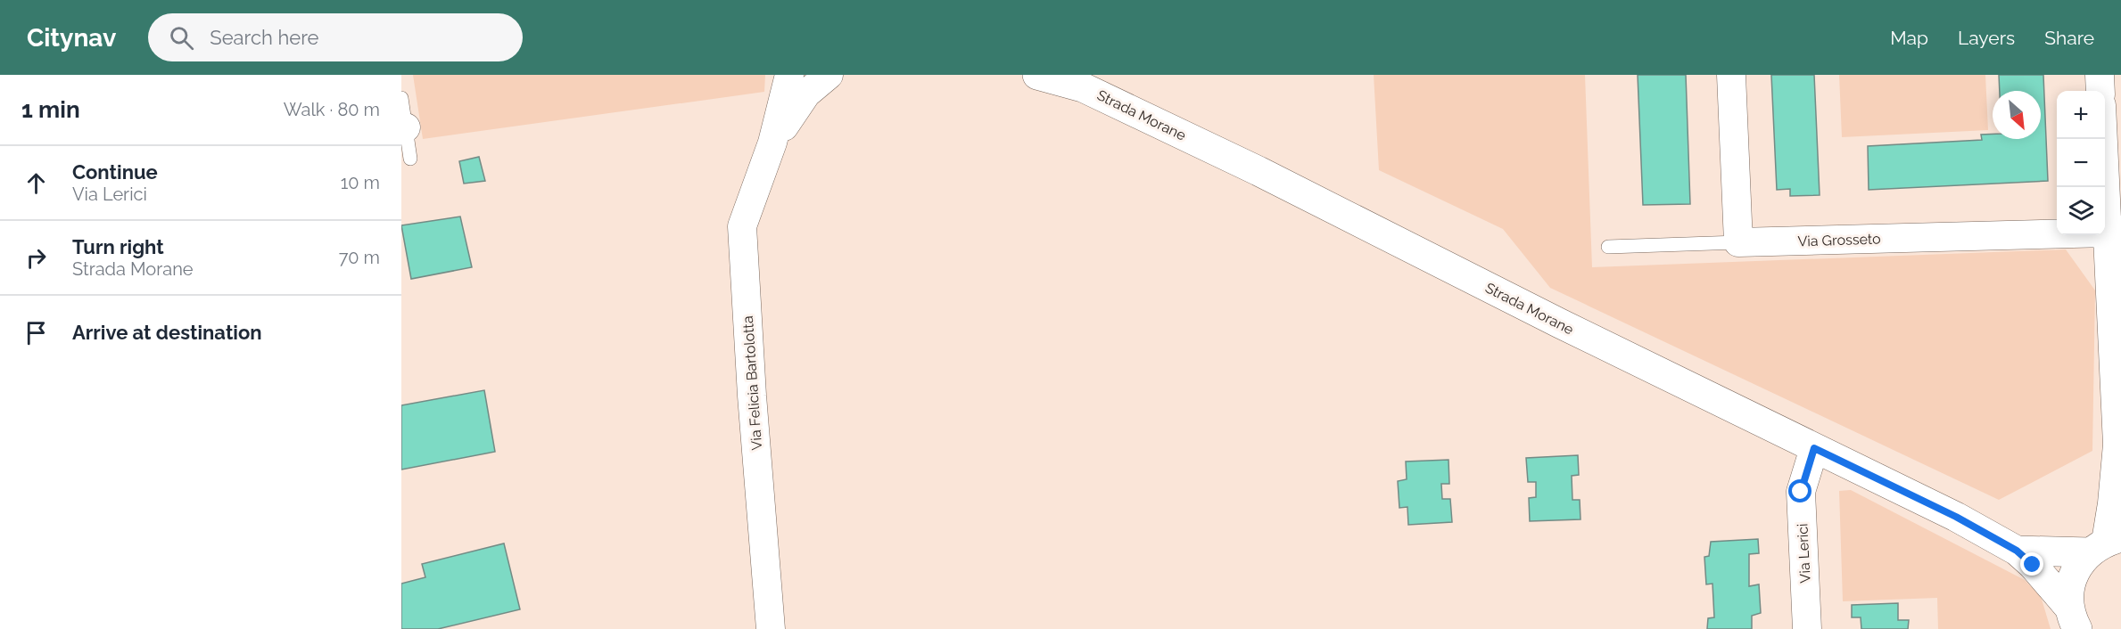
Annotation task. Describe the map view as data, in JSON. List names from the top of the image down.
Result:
{
  "streets": {
    "street": [
      "Strada Morane",
      "Via Grosseto",
      "Via Felicia Bartolotta",
      "Via Lerici"
    ]
  },
  "crossings": [
    ["Strada Morane", "Via Lerici"]
  ],
  "north": "bottom right",
  "page": {
    "header": "Citynav",
    "search": "Search here",
    "nav": ["Map", "Layers", "Share"],
    "heading": ["1 min", "Walk · 80 m"],
    "map_buttons": ["+", "−"],
    "list": [
      ["Continue", "Via Lerici", "10 m"],
      ["Turn right", "Strada Morane", "70 m"],
      "Arrive at destination"
    ]
  }
}
